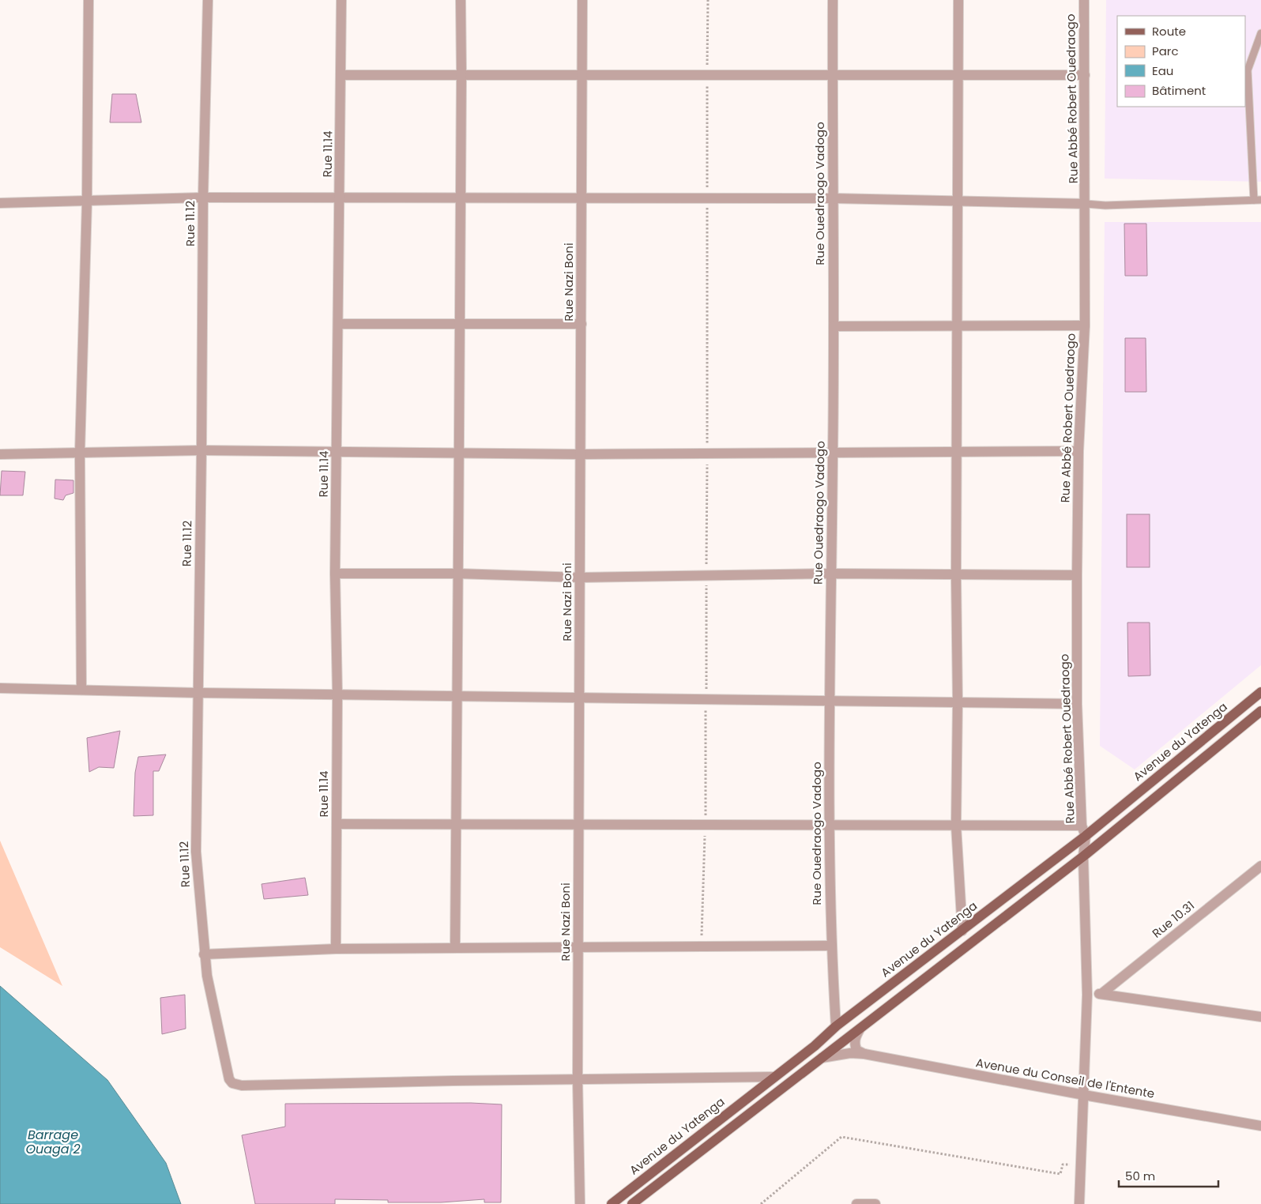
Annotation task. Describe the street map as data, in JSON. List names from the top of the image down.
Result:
{
  "streets": {
    "main road": ["Avenue du Yatenga"],
    "street": [
      "Rue Abbé Robert Ouedraogo",
      "Rue 11.14",
      "Rue Ouedraogo Vadogo",
      "Rue 11.12",
      "Rue Nazi Boni",
      "Rue 10.31",
      "Avenue du Conseil de l'Entente"
    ]
  },
  "crossings": [
    ["Rue Abbé Robert Ouedraogo", "Avenue du Yatenga"],
    ["Rue Ouedraogo Vadogo", "Avenue du Yatenga"],
    ["Rue 11.12", "Rue Nazi Boni"]
  ],
  "water": ["Barrage Ouaga 2"],
  "legend": [
    "Route",
    "Parc",
    "Eau",
    "Bâtiment"
  ],
  "scale_bar": "50 m"
}
